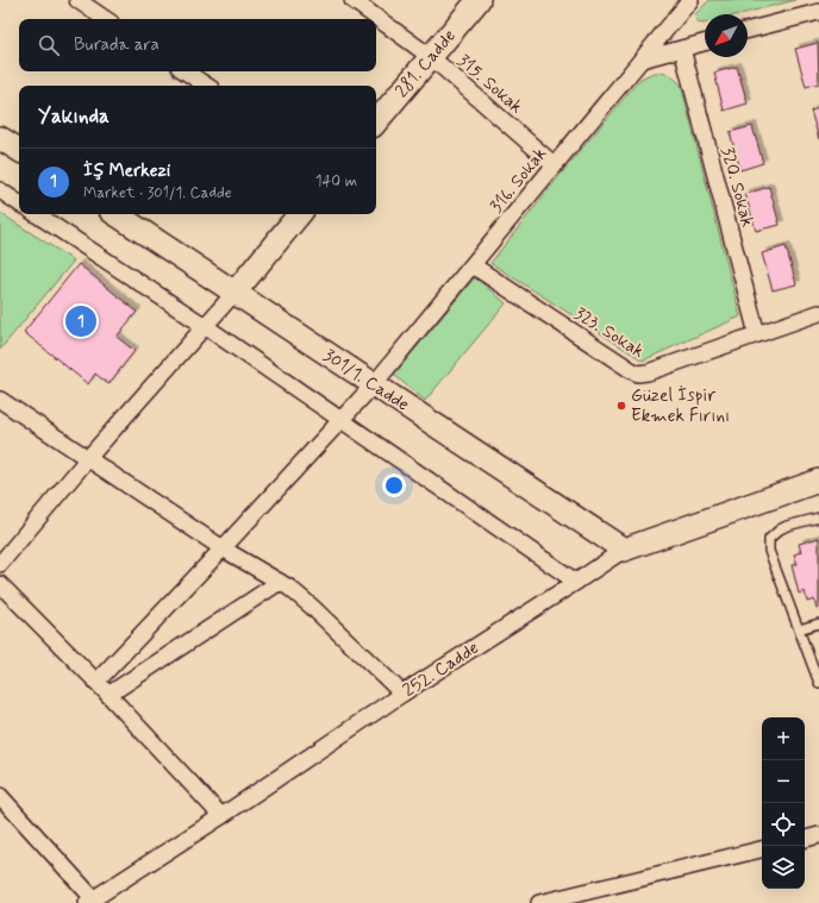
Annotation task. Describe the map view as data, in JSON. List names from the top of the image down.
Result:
{
  "streets": {
    "main road": ["281. Cadde", "301/1. Cadde", "252. Cadde"],
    "street": [
      "315. Sokak",
      "316. Sokak",
      "320. Sokak",
      "323. Sokak"
    ]
  },
  "crossings": [
    ["281. Cadde", "315. Sokak"],
    ["315. Sokak", "316. Sokak"],
    ["316. Sokak", "323. Sokak"],
    ["316. Sokak", "301/1. Cadde"],
    ["320. Sokak", "323. Sokak"],
    ["301/1. Cadde", "252. Cadde"]
  ],
  "places": ["Güzel İspir Ekmek Fırını"],
  "north": "bottom left",
  "page": {
    "search": "Burada ara",
    "heading": "Yakında",
    "list": [
      {
        "mark": "1",
        "name": "İş Merkezi",
        "note": "Market · 301/1. Cadde",
        "value": "140 m"
      }
    ],
    "pins": "1",
    "map_buttons": ["+", "−"]
  }
}
